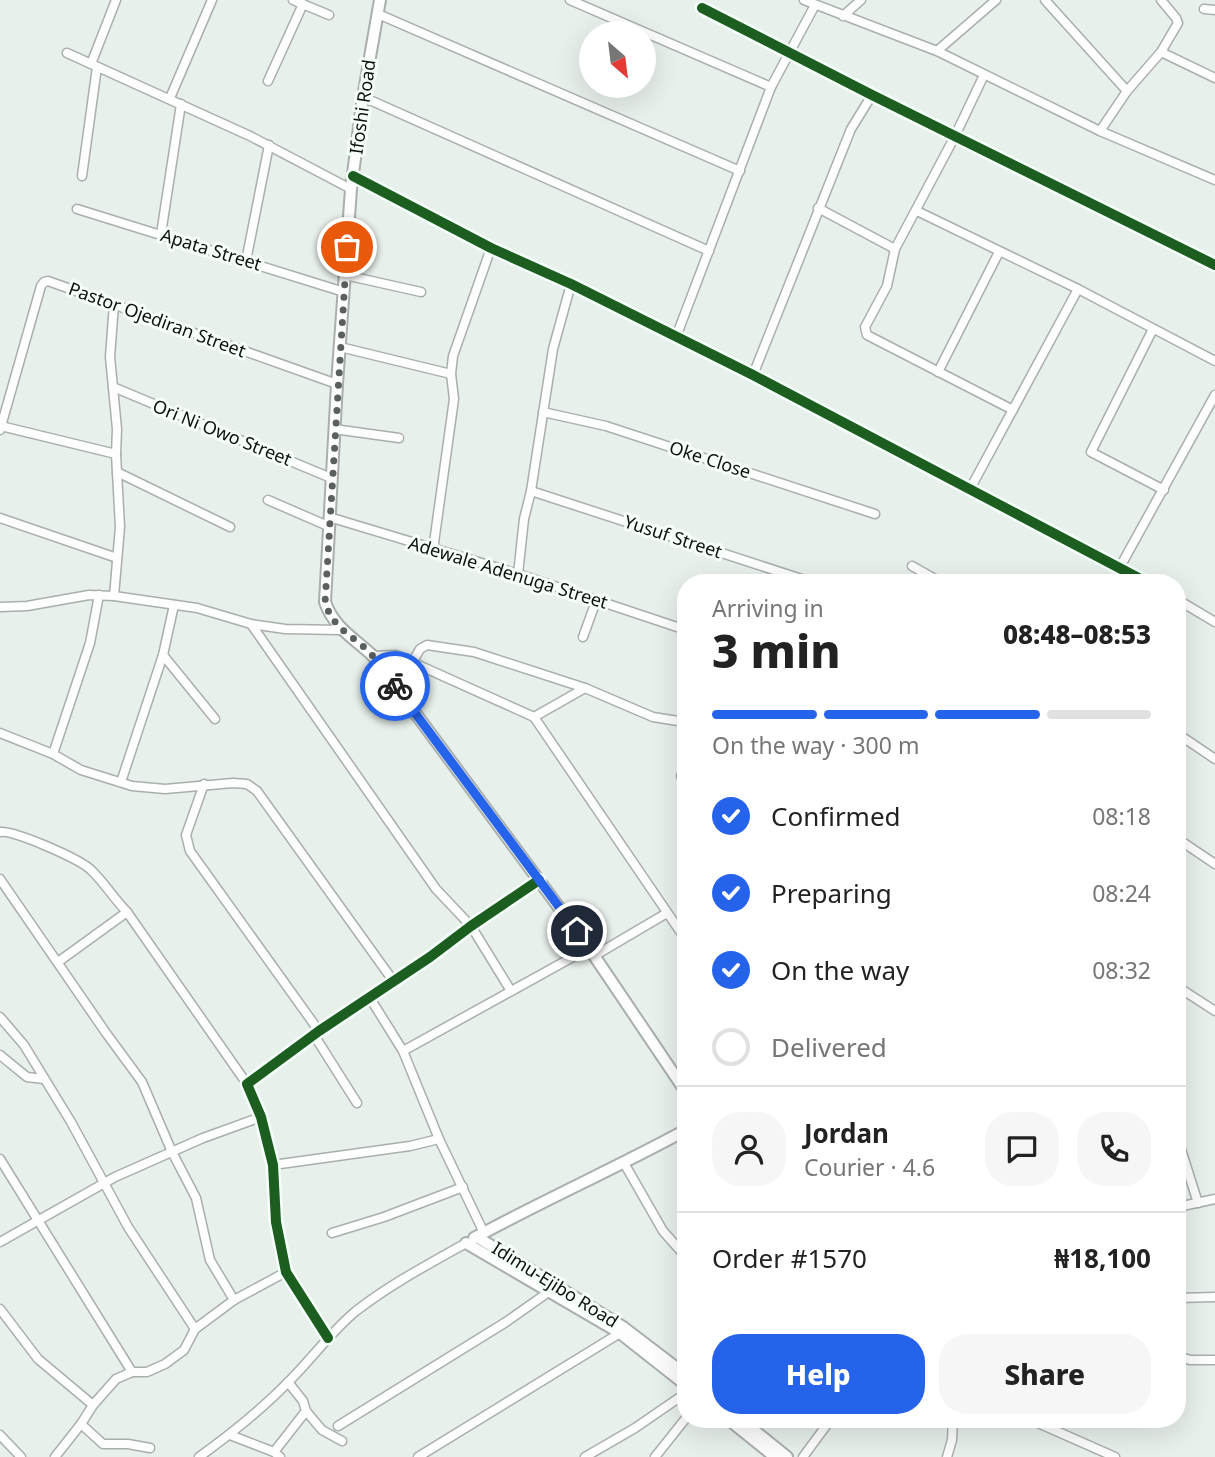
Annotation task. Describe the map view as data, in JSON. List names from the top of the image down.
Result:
{
  "streets": {
    "main road": ["Ifoshi Road", "Idimu-Ejibo Road"],
    "street": [
      "Apata Street",
      "Pastor Ojediran Street",
      "Ori Ni Owo Street",
      "Oke Close",
      "Yusuf Street",
      "Adewale Adenuga Street"
    ]
  },
  "crossings": [
    ["Ifoshi Road", "Apata Street"],
    ["Ifoshi Road", "Pastor Ojediran Street"],
    ["Ifoshi Road", "Ori Ni Owo Street"],
    ["Ifoshi Road", "Adewale Adenuga Street"]
  ],
  "north": "bottom right",
  "page": {
    "heading": ["3 min", "Arriving in", "08:48–08:53"],
    "panel": [
      "Jordan",
      "Courier · 4.6",
      "Order #1570",
      "₦18,100"
    ],
    "bar": "On the way · 300 m",
    "list": [
      ["Confirmed", "08:18"],
      ["Preparing", "08:24"],
      ["On the way", "08:32"],
      "Delivered"
    ],
    "buttons": ["Help", "Share"]
  }
}
